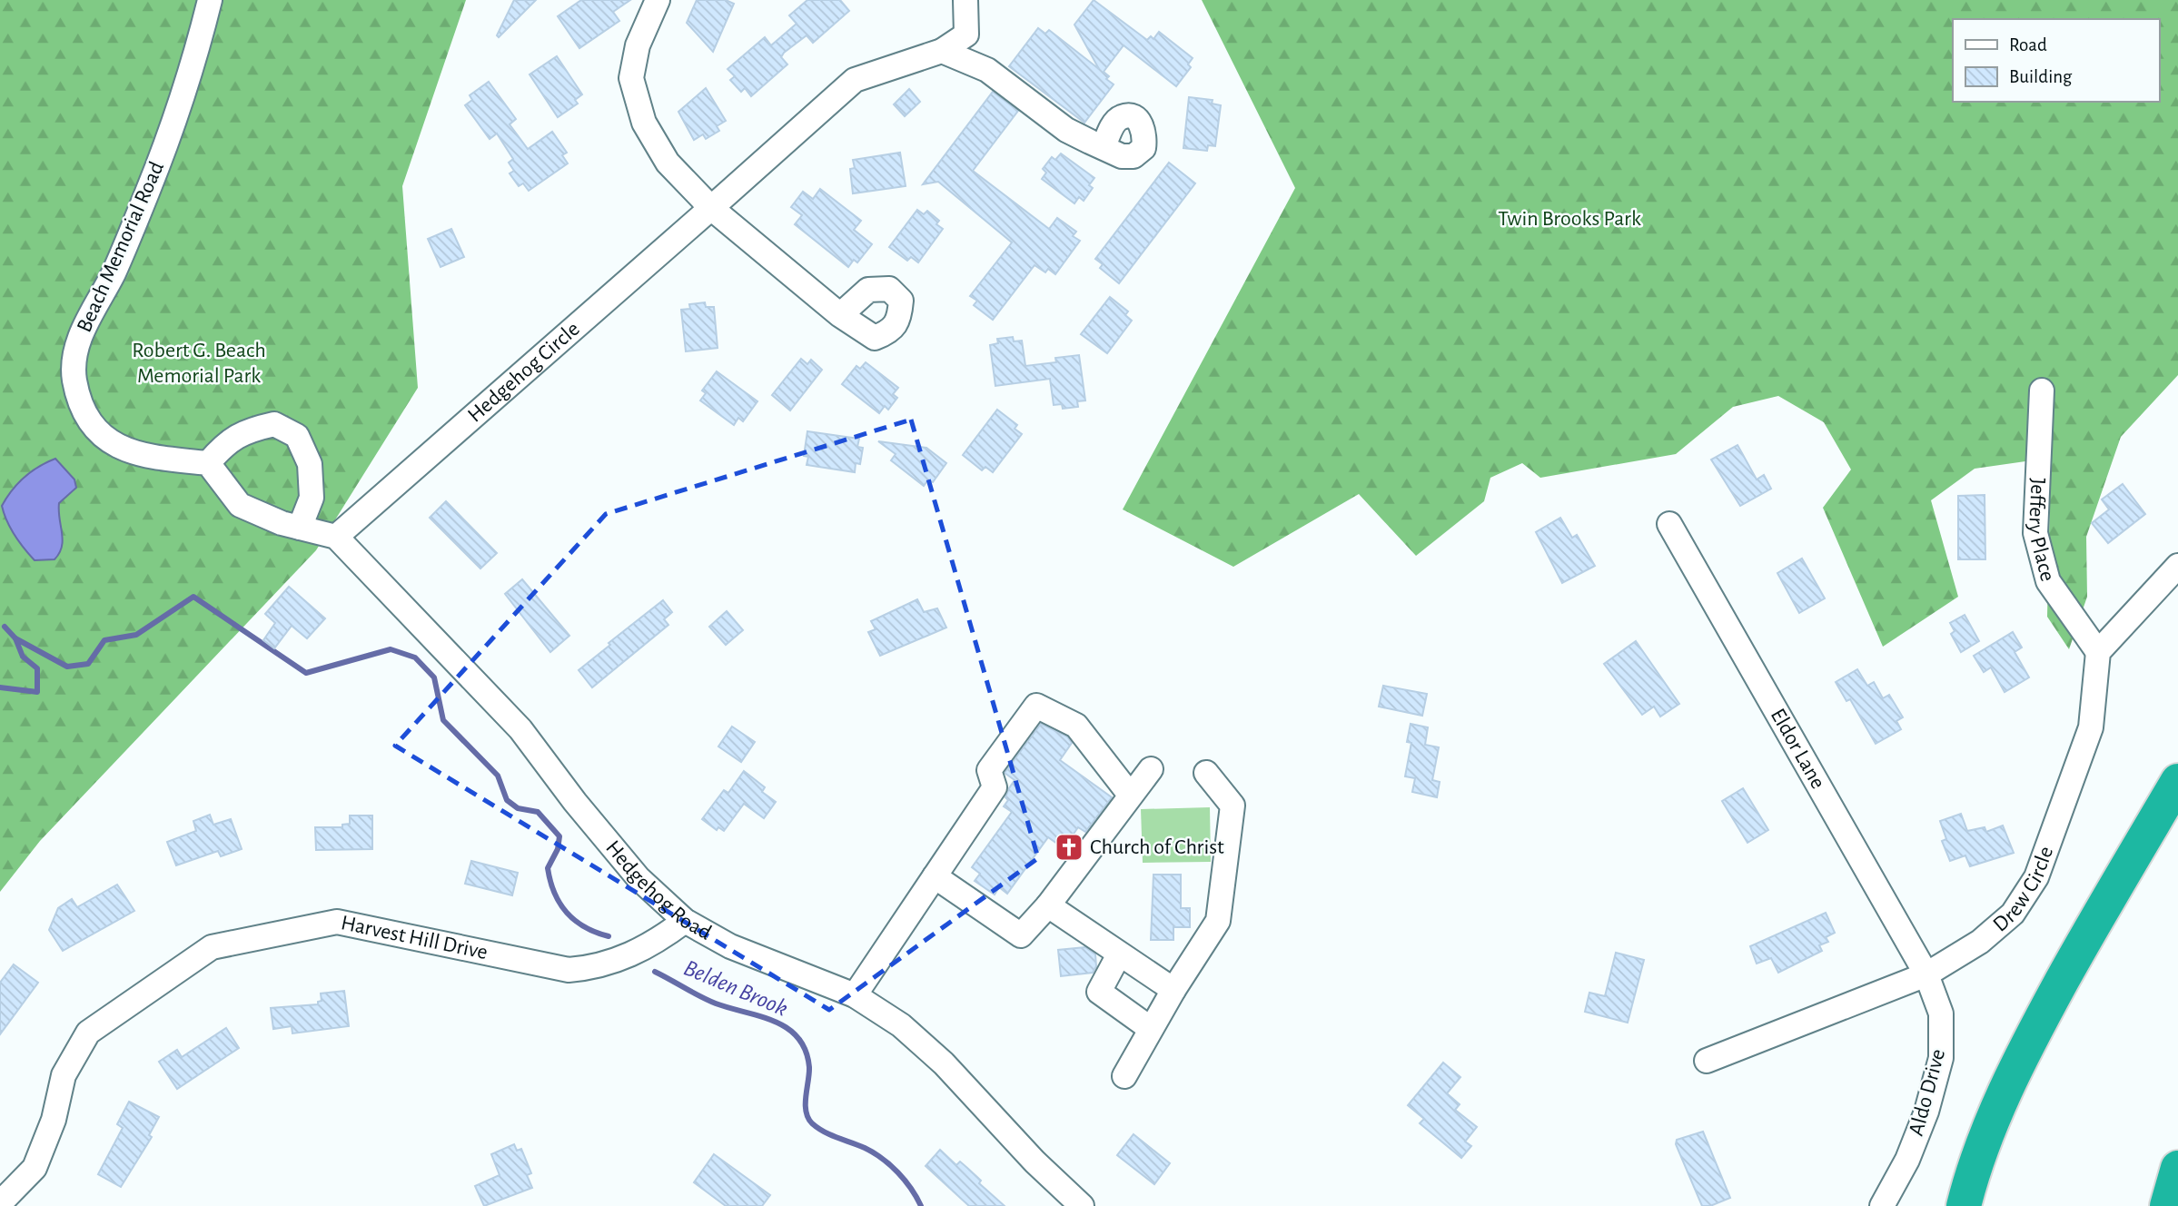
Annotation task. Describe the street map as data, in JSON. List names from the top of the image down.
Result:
{
  "streets": {
    "street": [
      "Beach Memorial Road",
      "Hedgehog Circle",
      "Jeffery Place",
      "Eldor Lane",
      "Drew Circle",
      "Hedgehog Road",
      "Harvest Hill Drive",
      "Aldo Drive"
    ]
  },
  "crossings": [
    ["Hedgehog Circle", "Hedgehog Road"],
    ["Jeffery Place", "Drew Circle"],
    ["Eldor Lane", "Drew Circle"],
    ["Eldor Lane", "Aldo Drive"],
    ["Drew Circle", "Aldo Drive"],
    ["Hedgehog Road", "Harvest Hill Drive"]
  ],
  "water": ["Belden Brook"],
  "parks": ["Twin Brooks Park", "Robert G. Beach Memorial Park"],
  "places": {
    "church": ["Church of Christ"]
  },
  "legend": ["Road", "Building"]
}
